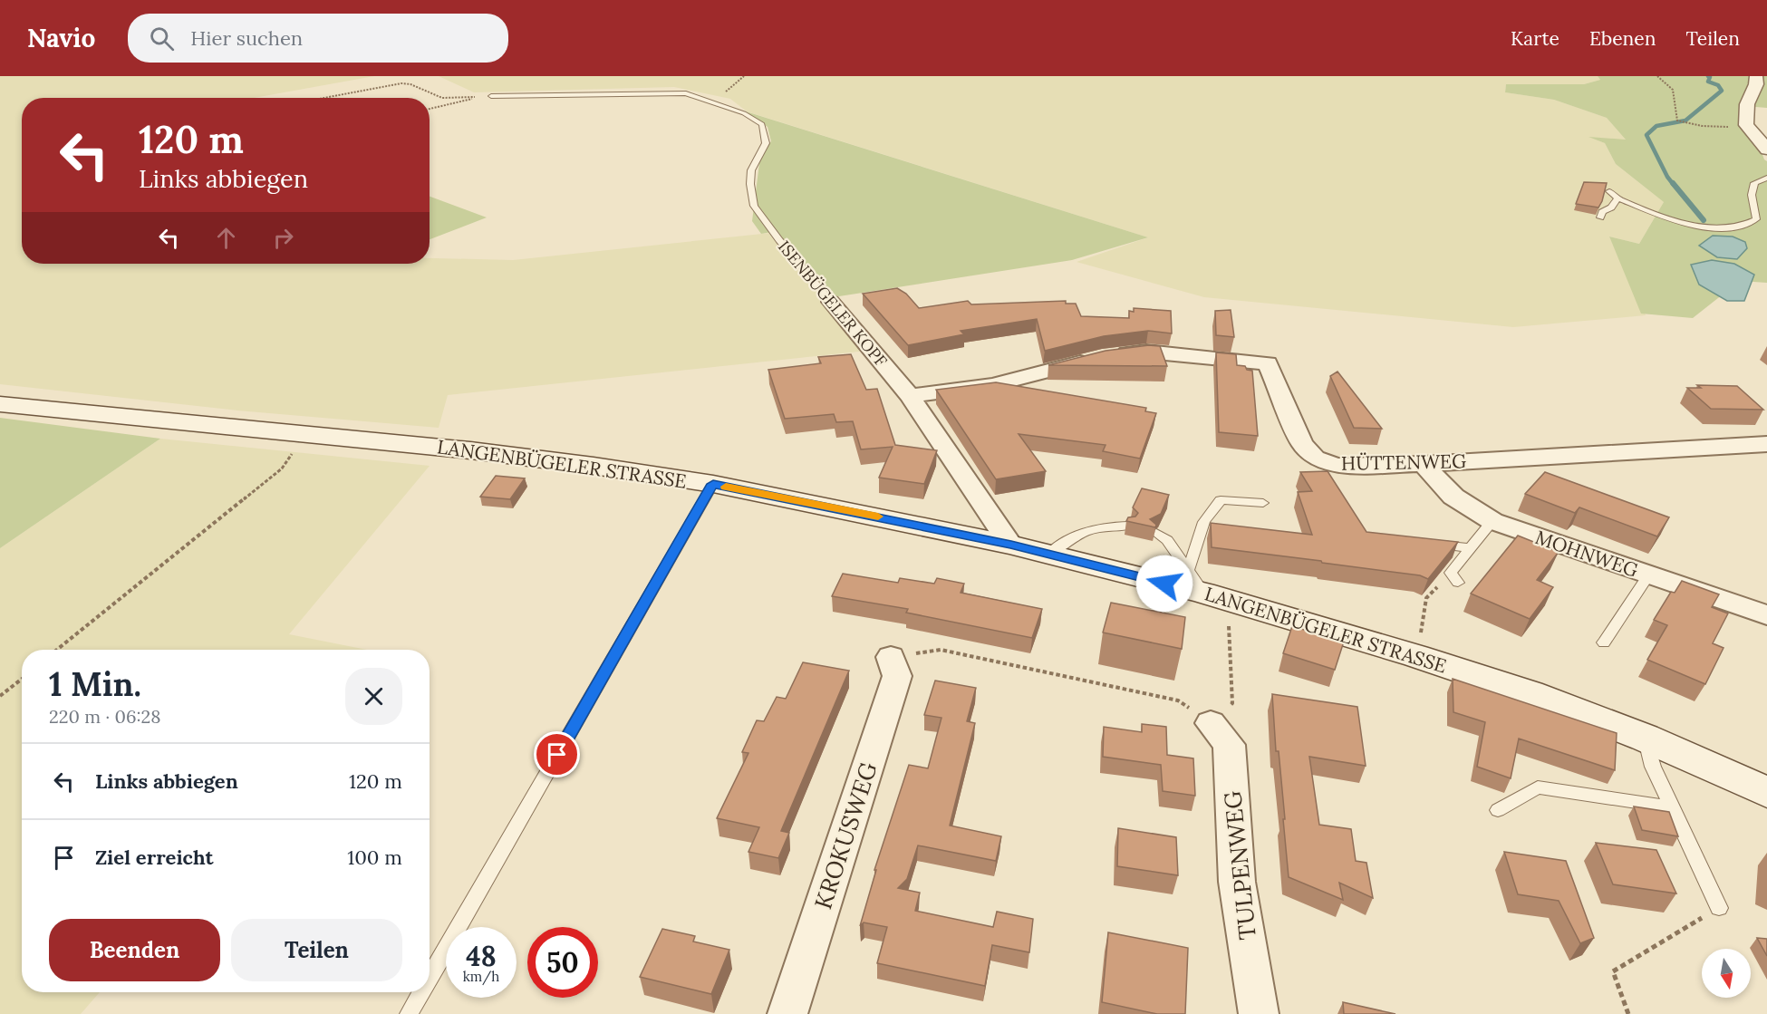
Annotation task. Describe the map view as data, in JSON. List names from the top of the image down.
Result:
{
  "streets": {
    "main road": ["LANGENBÜGELER STRASSE"],
    "street": [
      "ISENBÜGELER KOPF",
      "HÜTTENWEG",
      "MOHNWEG",
      "KROKUSWEG",
      "TULPENWEG"
    ]
  },
  "crossings": [
    ["ISENBÜGELER KOPF", "HÜTTENWEG"],
    ["ISENBÜGELER KOPF", "LANGENBÜGELER STRASSE"],
    ["HÜTTENWEG", "MOHNWEG"]
  ],
  "north": "bottom",
  "page": {
    "header": "Navio",
    "search": "Hier suchen",
    "nav": ["Karte", "Ebenen", "Teilen"],
    "turn": ["120 m", "Links abbiegen"],
    "heading": ["1 Min.", "220 m · 06:28"],
    "list": [
      {
        "name": "Links abbiegen",
        "value": "120 m"
      },
      {
        "name": "Ziel erreicht",
        "value": "100 m"
      }
    ],
    "buttons": ["Beenden", "Teilen"],
    "speed": "48 km/h",
    "limit": "50"
  }
}
